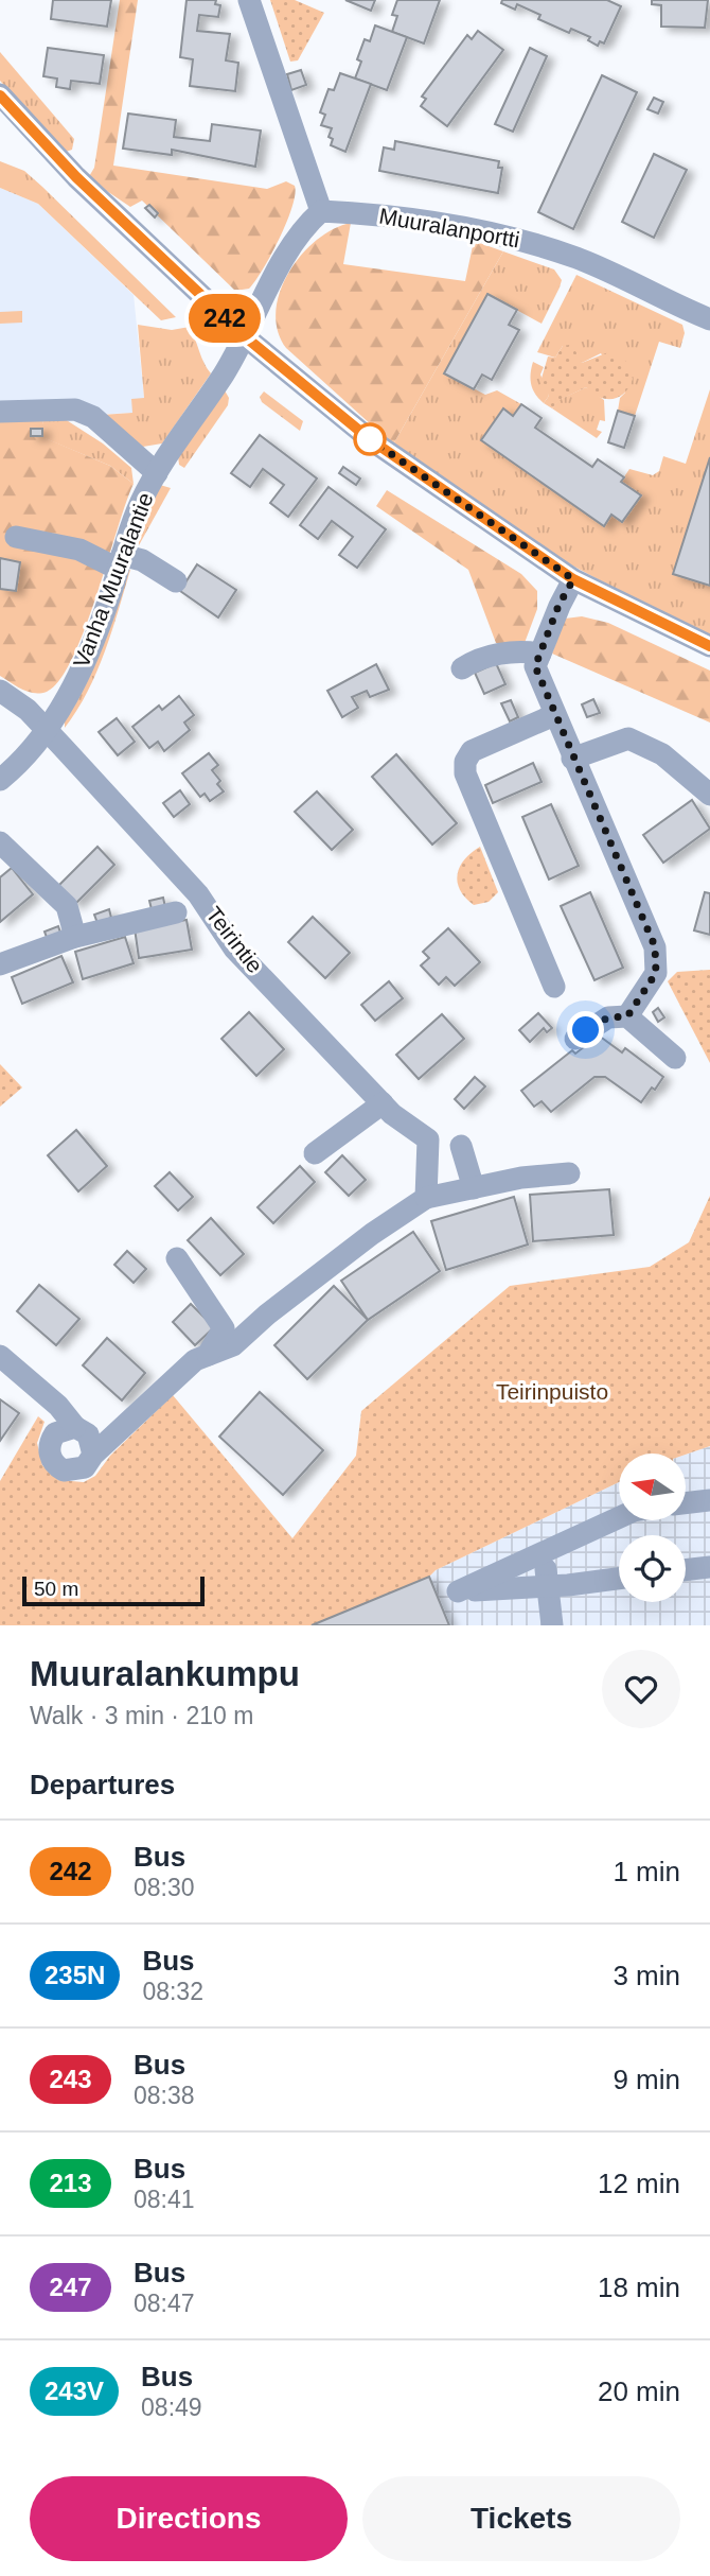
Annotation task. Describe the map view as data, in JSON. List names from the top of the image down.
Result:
{
  "streets": {
    "street": ["Muuralanportti", "Vanha Muuralantie", "Teirintie"]
  },
  "crossings": [
    ["Vanha Muuralantie", "Teirintie"]
  ],
  "parks": ["Teirinpuisto"],
  "lines": ["bus line 242"],
  "scale_bar": "50 m",
  "north": "left",
  "page": {
    "on_map": "242",
    "scale": "50 m",
    "heading": [
      ["Muuralankumpu", "Walk · 3 min · 210 m"],
      "Departures"
    ],
    "list": [
      {
        "mark": "242",
        "name": "Bus",
        "note": "08:30",
        "value": "1 min"
      },
      {
        "mark": "235N",
        "name": "Bus",
        "note": "08:32",
        "value": "3 min"
      },
      {
        "mark": "243",
        "name": "Bus",
        "note": "08:38",
        "value": "9 min"
      },
      {
        "mark": "213",
        "name": "Bus",
        "note": "08:41",
        "value": "12 min"
      },
      {
        "mark": "247",
        "name": "Bus",
        "note": "08:47",
        "value": "18 min"
      },
      {
        "mark": "243V",
        "name": "Bus",
        "note": "08:49",
        "value": "20 min"
      }
    ],
    "buttons": ["Directions", "Tickets"]
  }
}
